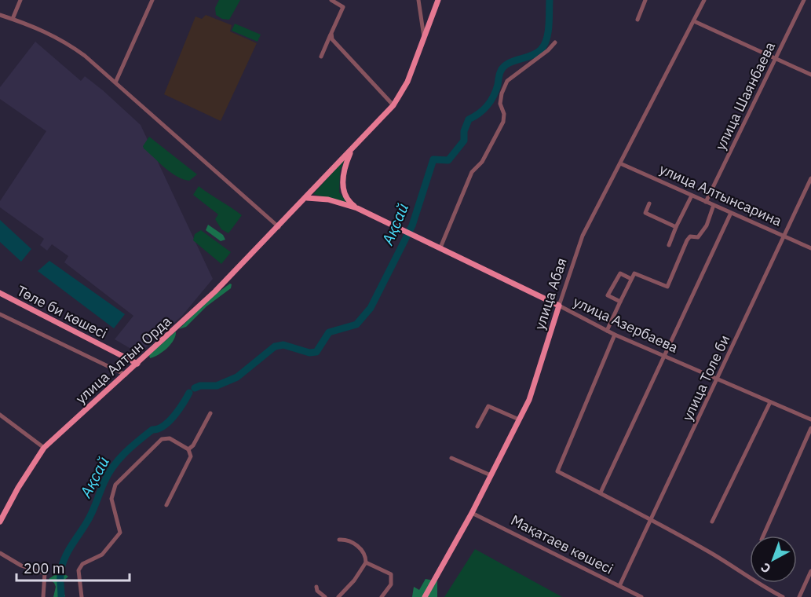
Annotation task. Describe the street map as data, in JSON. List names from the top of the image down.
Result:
{
  "streets": {
    "main road": [
      "улица Абая",
      "Төле би көшесі",
      "улица Азербаева",
      "улица Алтын Орда"
    ],
    "street": [
      "улица Шаянбаева",
      "улица Алтынсарина",
      "улица Толе би",
      "Мақатаев көшесі"
    ]
  },
  "crossings": [
    ["улица Шаянбаева", "улица Алтынсарина"],
    ["улица Алтынсарина", "улица Абая"],
    ["улица Алтынсарина", "улица Толе би"],
    ["улица Абая", "улица Азербаева"],
    ["улица Абая", "Мақатаев көшесі"],
    ["Төле би көшесі", "улица Алтын Орда"],
    ["улица Азербаева", "улица Алтын Орда"],
    ["улица Азербаева", "улица Толе би"],
    ["улица Толе би", "Мақатаев көшесі"]
  ],
  "water": ["Ақсай"],
  "scale_bar": "200 m",
  "north": "bottom left"
}
